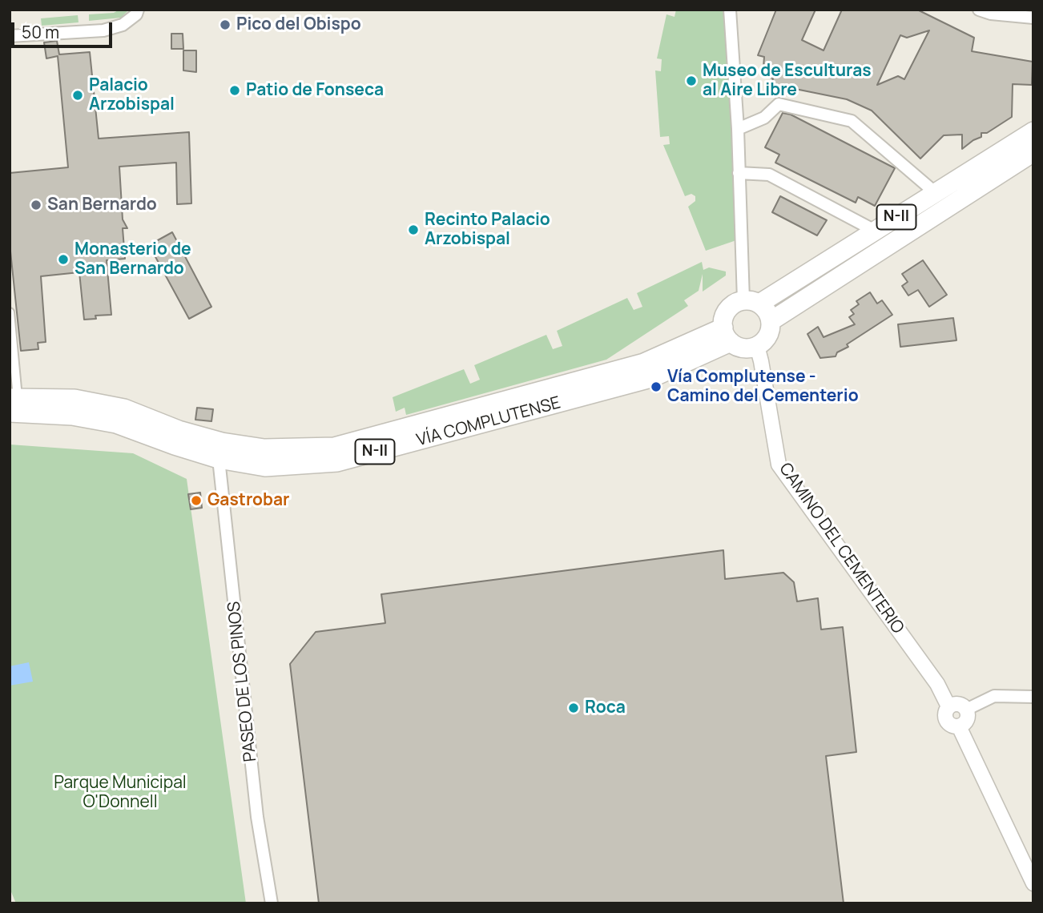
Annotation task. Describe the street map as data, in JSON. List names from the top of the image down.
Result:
{
  "streets": {
    "main road": ["N-II", "VÍA COMPLUTENSE"],
    "street": ["CAMINO DEL CEMENTERIO", "PASEO DE LOS PINOS"]
  },
  "crossings": [
    ["N-II", "VÍA COMPLUTENSE"],
    ["N-II", "CAMINO DEL CEMENTERIO"],
    ["VÍA COMPLUTENSE", "CAMINO DEL CEMENTERIO"],
    ["VÍA COMPLUTENSE", "PASEO DE LOS PINOS"]
  ],
  "parks": ["Parque Municipal O'Donnell"],
  "places": [
    "Pico del Obispo",
    "Museo de Esculturas al Aire Libre",
    "Patio de Fonseca",
    "Palacio Arzobispal",
    "San Bernardo",
    "Recinto Palacio Arzobispal",
    "Monasterio de San Bernardo",
    "Vía Complutense - Camino del Cementerio",
    "Gastrobar",
    "Roca"
  ],
  "scale_bar": "50 m"
}
